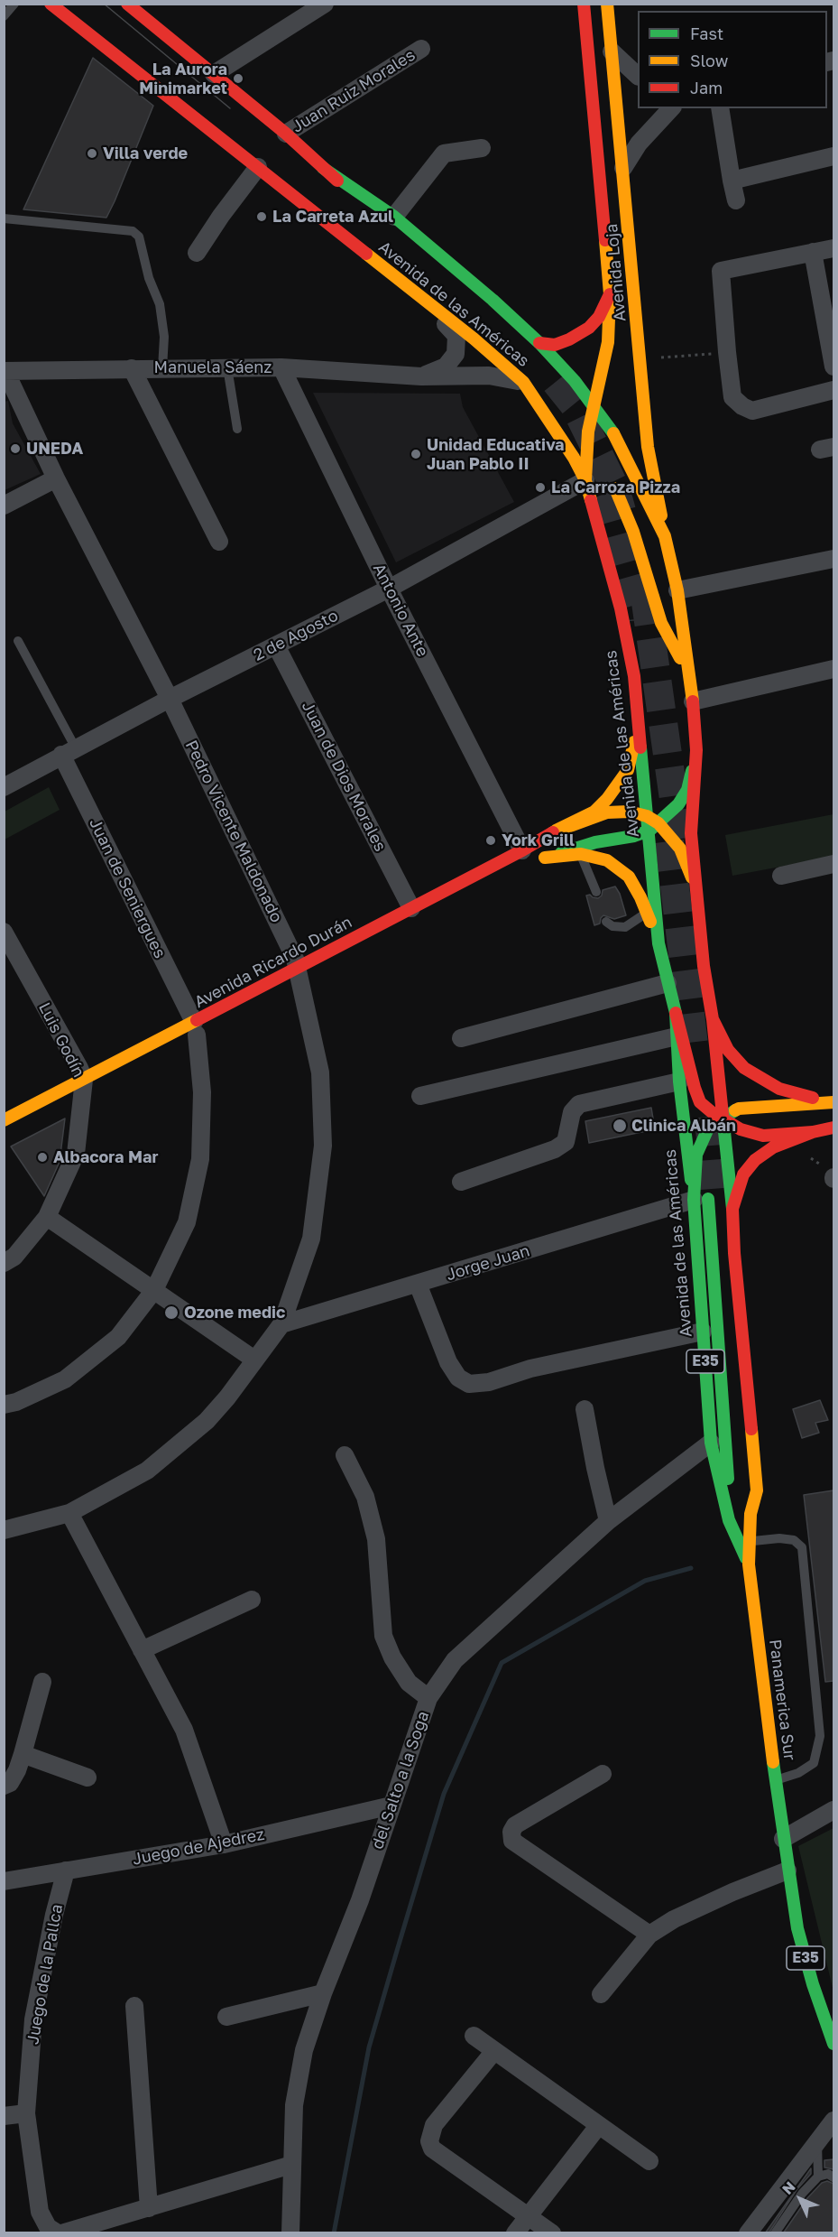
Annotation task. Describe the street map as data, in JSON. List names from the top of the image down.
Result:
{
  "streets": {
    "main road": [
      "Avenida Loja",
      "Avenida de las Américas",
      "Avenida Ricardo Durán",
      "E35",
      "Panamerica Sur"
    ],
    "street": [
      "Juan Ruiz Morales",
      "Manuela Sáenz",
      "Antonio Ante",
      "2 de Agosto",
      "Juan de Dios Morales",
      "Pedro Vicente Maldonado",
      "Juan de Seniergues",
      "Luis Godín",
      "Jorge Juan",
      "del Salto a la Soga",
      "Juego de Ajedrez",
      "Juego de la Pallca"
    ]
  },
  "crossings": [
    ["Juan Ruiz Morales", "Avenida de las Américas"],
    ["Avenida Loja", "Avenida de las Américas"],
    ["Avenida Loja", "2 de Agosto"],
    ["Avenida de las Américas", "Manuela Sáenz"],
    ["Avenida de las Américas", "2 de Agosto"],
    ["Avenida de las Américas", "Jorge Juan"],
    ["Avenida de las Américas", "E35"],
    ["Avenida de las Américas", "Panamerica Sur"],
    ["Avenida de las Américas", "del Salto a la Soga"],
    ["Manuela Sáenz", "Antonio Ante"],
    ["Manuela Sáenz", "Pedro Vicente Maldonado"],
    ["Antonio Ante", "2 de Agosto"],
    ["Antonio Ante", "Avenida Ricardo Durán"],
    ["2 de Agosto", "Juan de Dios Morales"],
    ["2 de Agosto", "Pedro Vicente Maldonado"],
    ["2 de Agosto", "Juan de Seniergues"],
    ["Juan de Dios Morales", "Avenida Ricardo Durán"],
    ["Pedro Vicente Maldonado", "Avenida Ricardo Durán"],
    ["Pedro Vicente Maldonado", "Jorge Juan"],
    ["Juan de Seniergues", "Avenida Ricardo Durán"],
    ["Avenida Ricardo Durán", "Luis Godín"],
    ["Jorge Juan", "E35"],
    ["E35", "Panamerica Sur"],
    ["del Salto a la Soga", "Juego de Ajedrez"],
    ["Juego de Ajedrez", "Juego de la Pallca"]
  ],
  "places": [
    "La Aurora Minimarket",
    "Villa verde",
    "La Carreta Azul",
    "UNEDA",
    "Unidad Educativa Juan Pablo II",
    "La Carroza Pizza",
    "York Grill",
    "Clinica Albán",
    "Albacora Mar",
    "Ozone medic"
  ],
  "legend": ["Fast", "Slow", "Jam"],
  "north": "top left"
}
